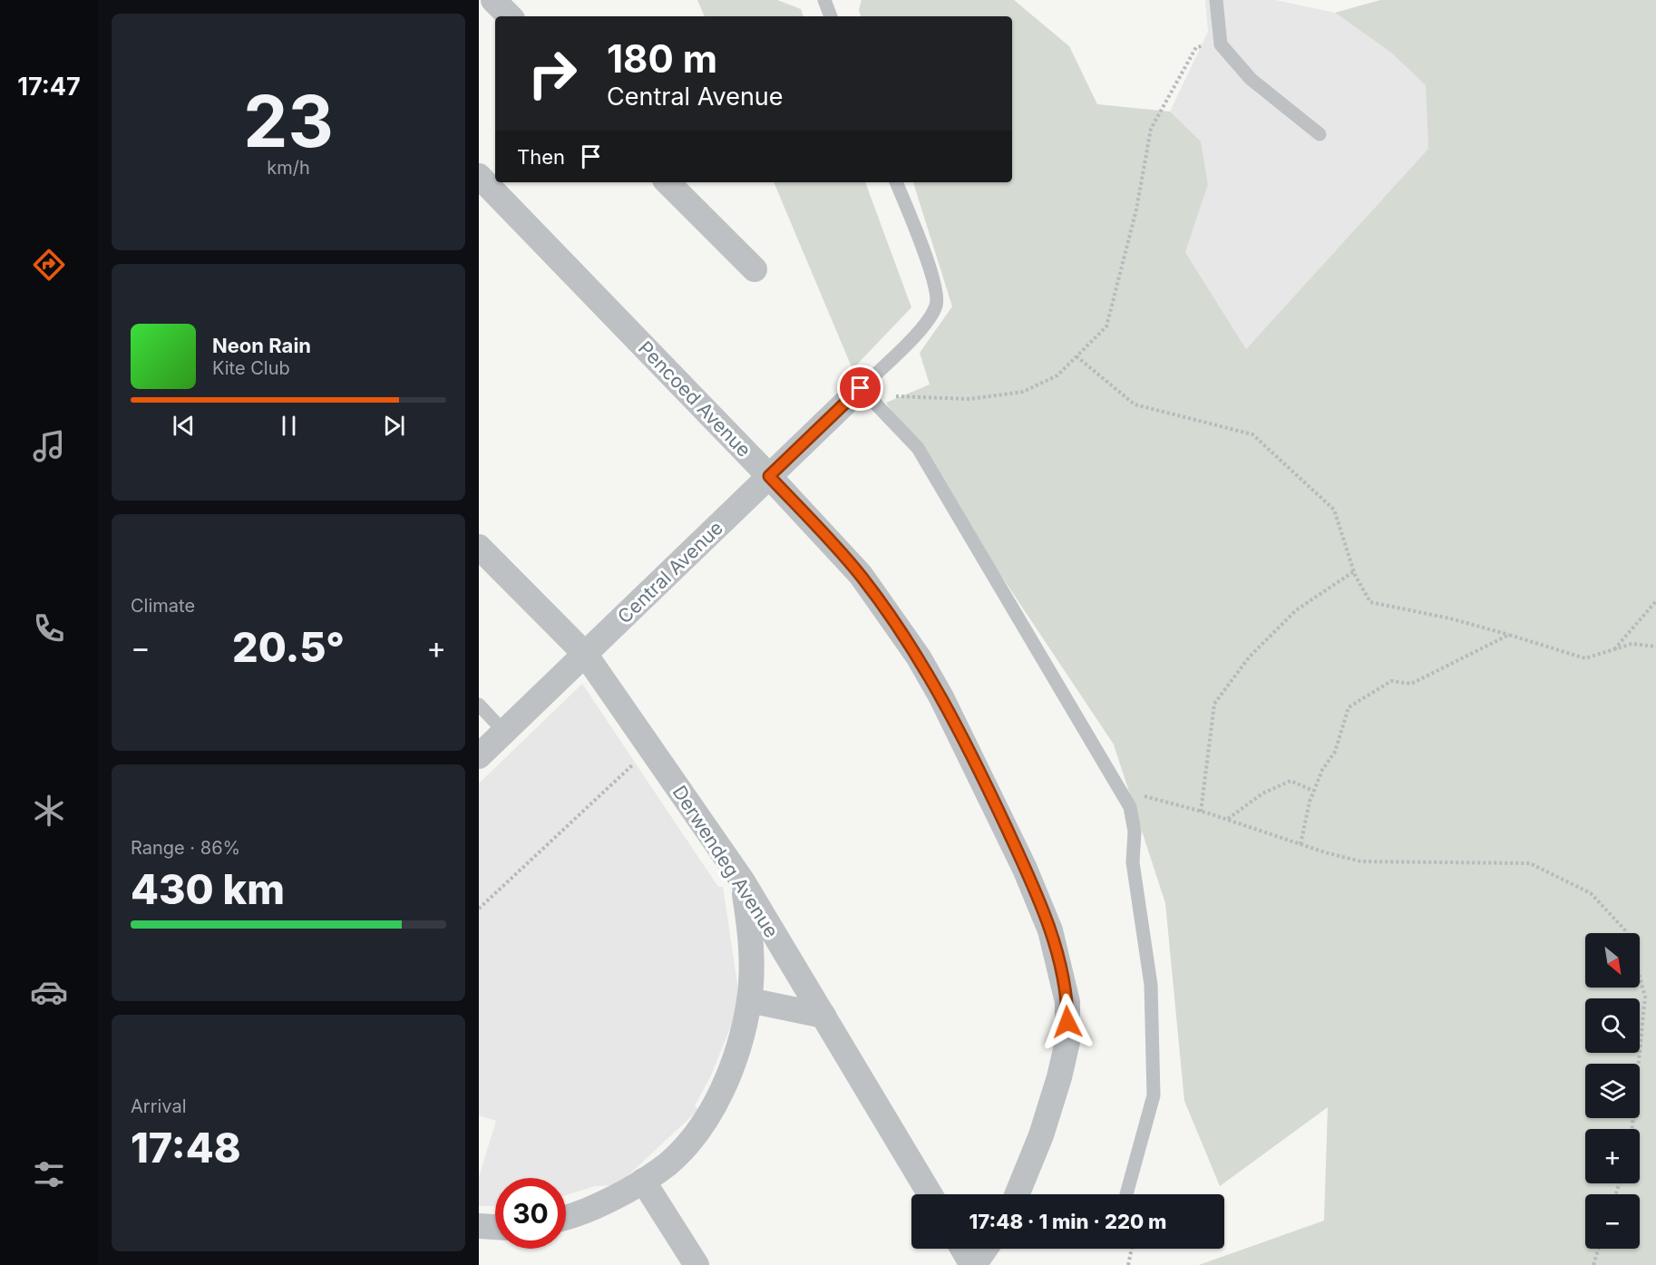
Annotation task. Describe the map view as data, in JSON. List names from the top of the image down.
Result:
{
  "streets": {
    "street": ["Pencoed Avenue", "Central Avenue", "Derwendeg Avenue"]
  },
  "crossings": [
    ["Pencoed Avenue", "Central Avenue"],
    ["Central Avenue", "Derwendeg Avenue"]
  ],
  "north": "bottom right",
  "page": {
    "tabs": "17:47",
    "tile": [
      ["23", "km/h"],
      "Climate",
      ["Range · 86%", "430 km"],
      ["Arrival", "17:48"]
    ],
    "turn": ["180 m", "Central Avenue"],
    "then": "Then",
    "song": ["Neon Rain", "Kite Club"],
    "heat": ["−", "20.5°", "+"],
    "map_buttons": ["+", "−"],
    "limit": "30",
    "trip": "17:48 · 1 min · 220 m"
  }
}
